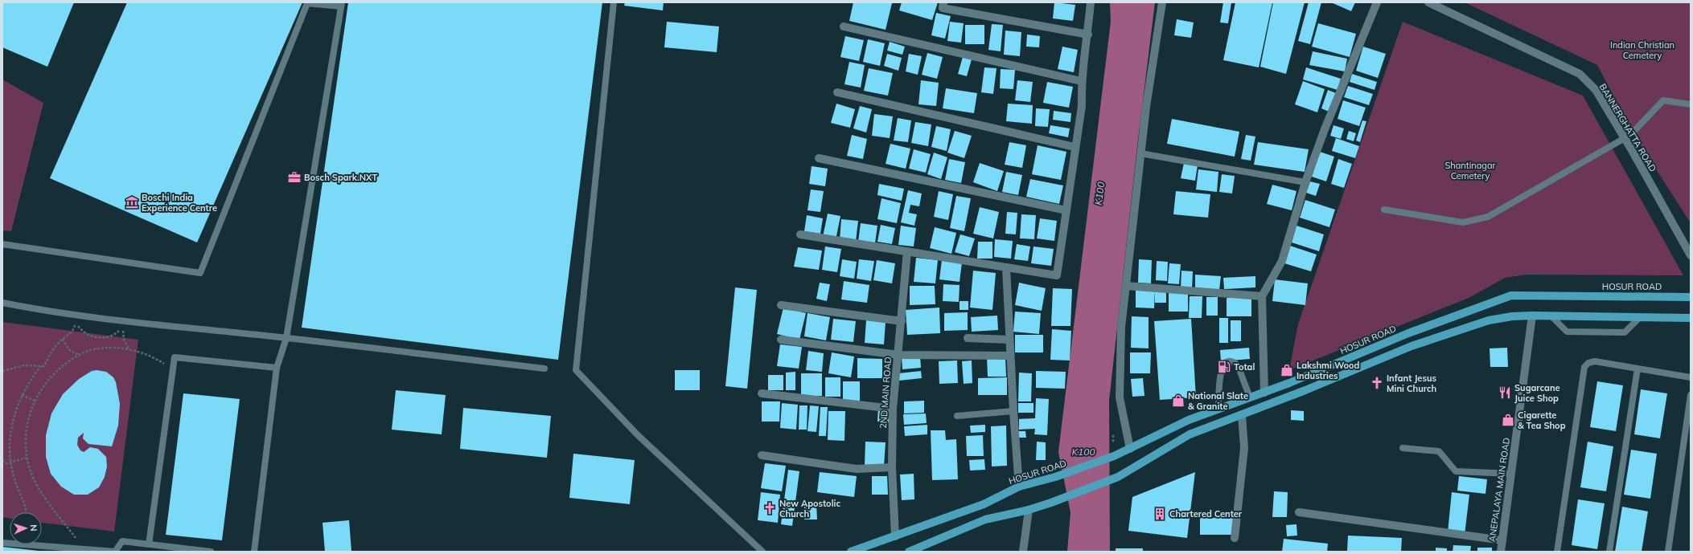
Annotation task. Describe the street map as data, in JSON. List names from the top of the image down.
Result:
{
  "streets": {
    "main road": ["HOSUR ROAD"],
    "street": ["BANNERGHATTA ROAD", "2ND MAIN ROAD", "ANEPALAYA MAIN ROAD"]
  },
  "crossings": [
    ["HOSUR ROAD", "2ND MAIN ROAD"]
  ],
  "water": ["K100"],
  "parks": ["Indian Christian Cemetery", "Shantinagar Cemetery"],
  "places": {
    "office": ["Bosch Spark.NXT"],
    "museum": ["Boschi India Experience Centre"],
    "fuel station": ["Total"],
    "shop": ["Lakshmi Wood Industries", "National Slate & Granite", "Cigarette & Tea Shop"],
    "church": ["Infant Jesus Mini Church", "New Apostolic Church"],
    "restaurant": ["Sugarcane Juice Shop"],
    "building": ["Chartered Center"]
  },
  "north": "right"
}
